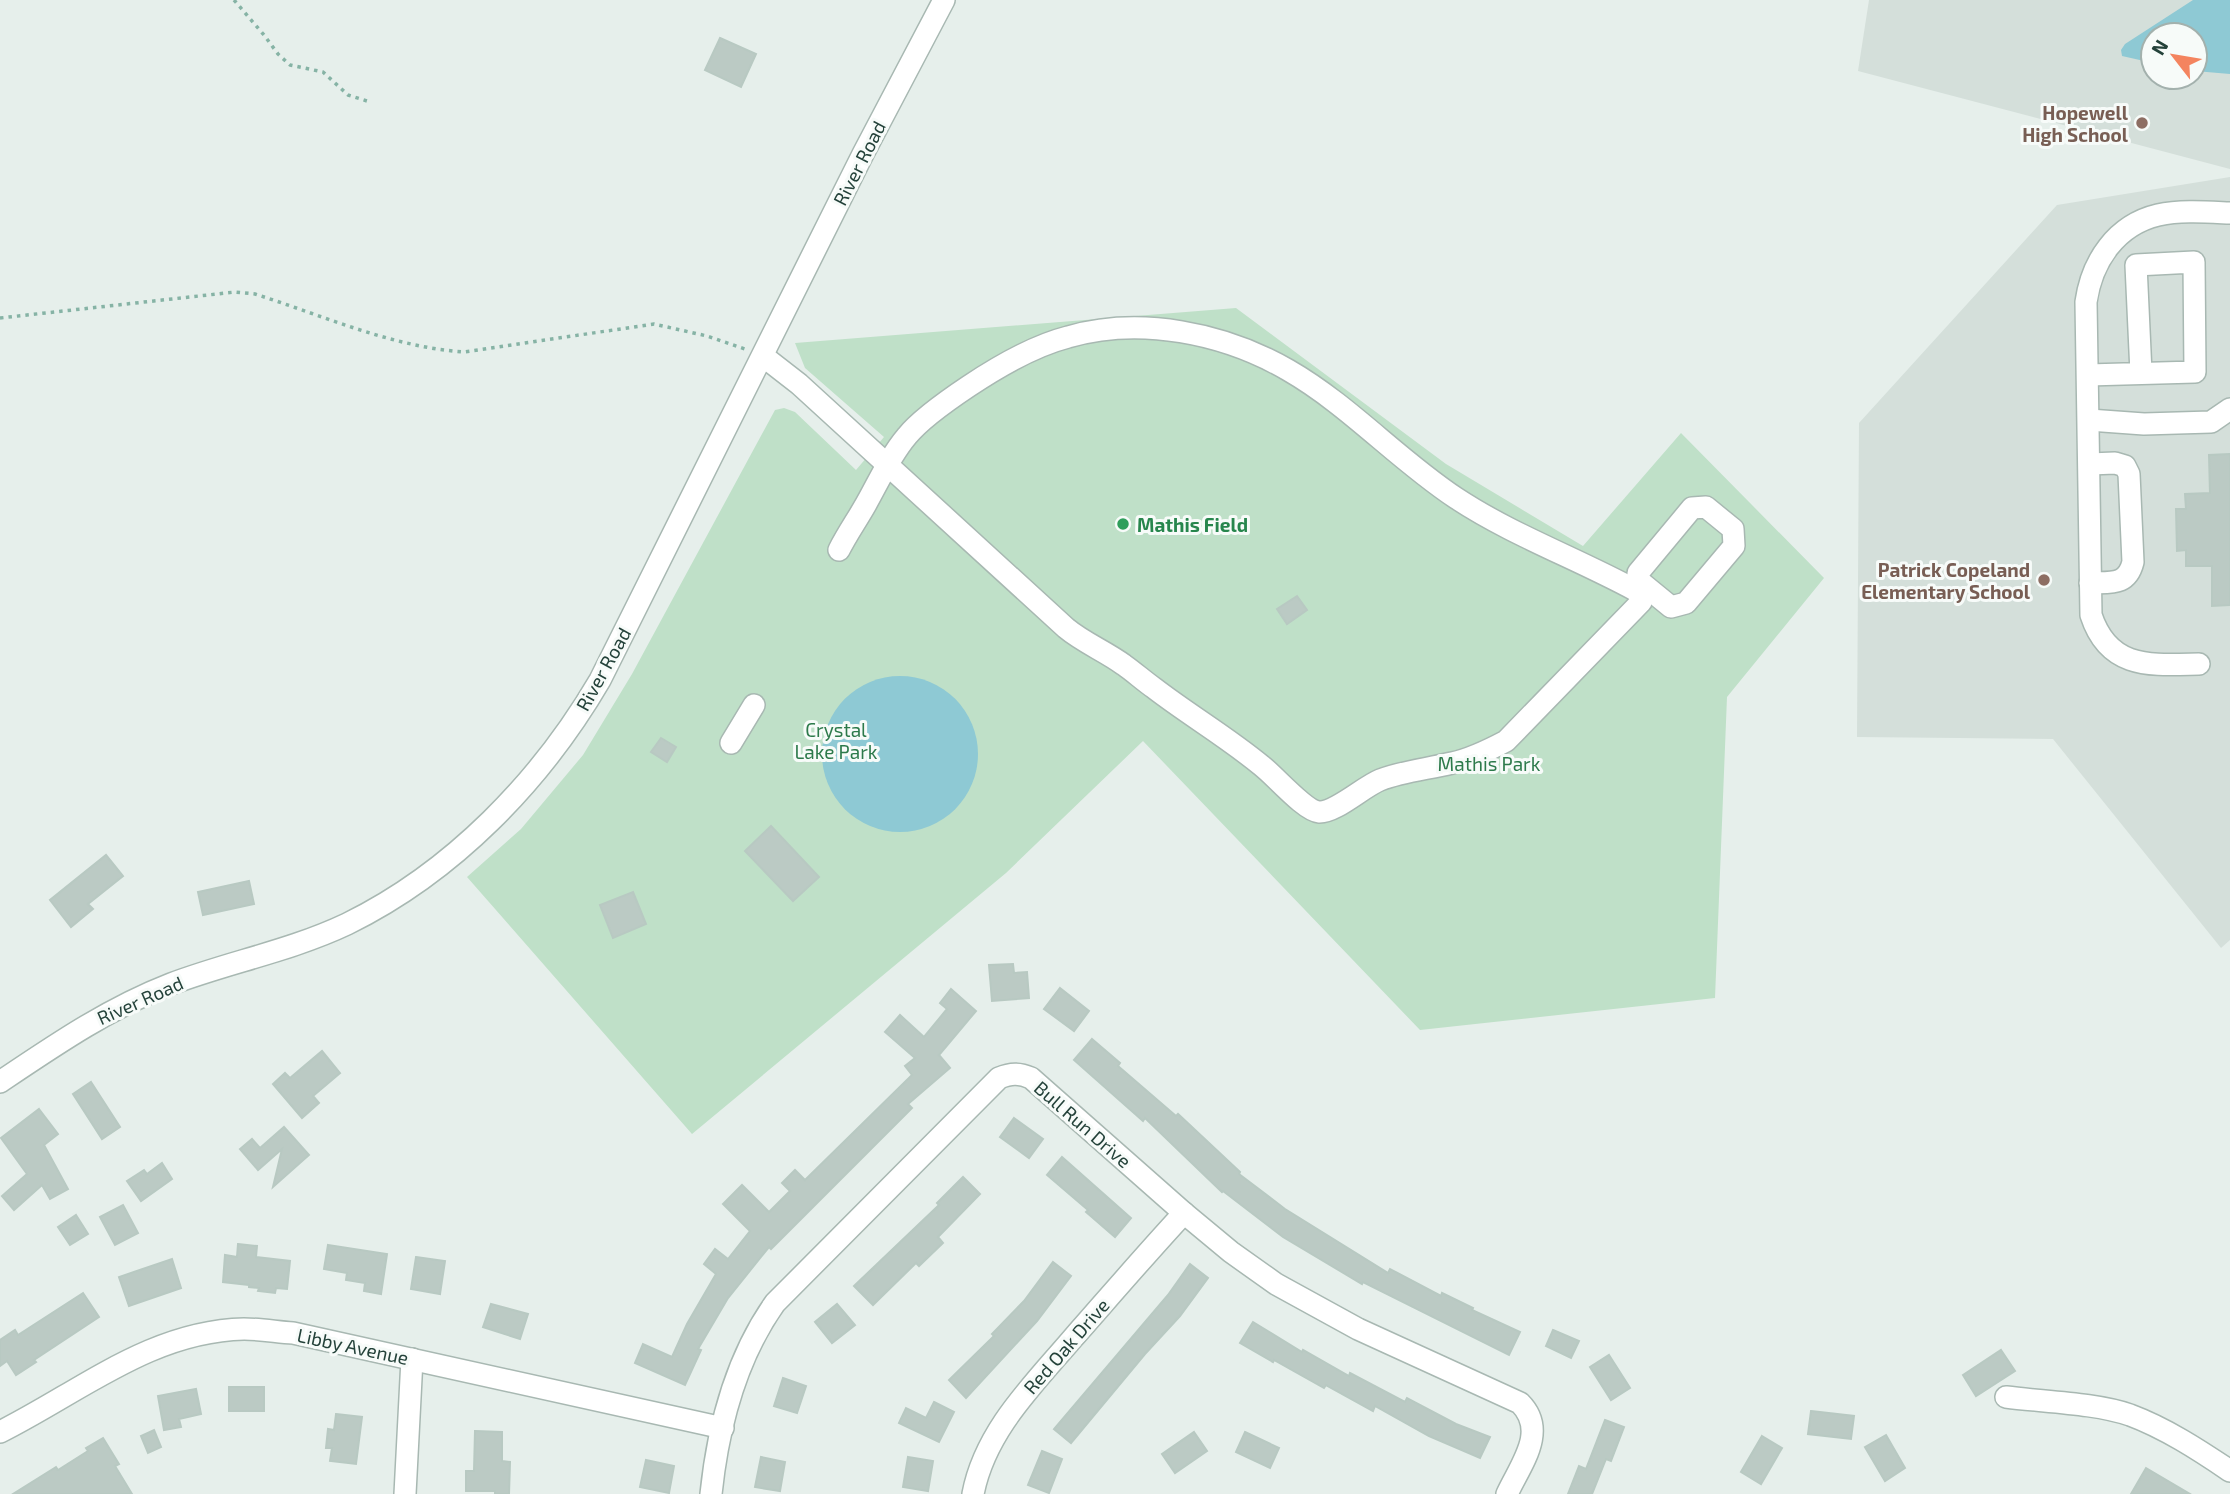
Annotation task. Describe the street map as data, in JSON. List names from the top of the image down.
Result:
{
  "streets": {
    "street": [
      "River Road",
      "Bull Run Drive",
      "Libby Avenue",
      "Red Oak Drive"
    ]
  },
  "crossings": [
    ["Bull Run Drive", "Libby Avenue"],
    ["Bull Run Drive", "Red Oak Drive"]
  ],
  "parks": ["Crystal Lake Park", "Mathis Park"],
  "places": ["Hopewell High School", "Mathis Field", "Patrick Copeland Elementary School"],
  "north": "top left"
}
